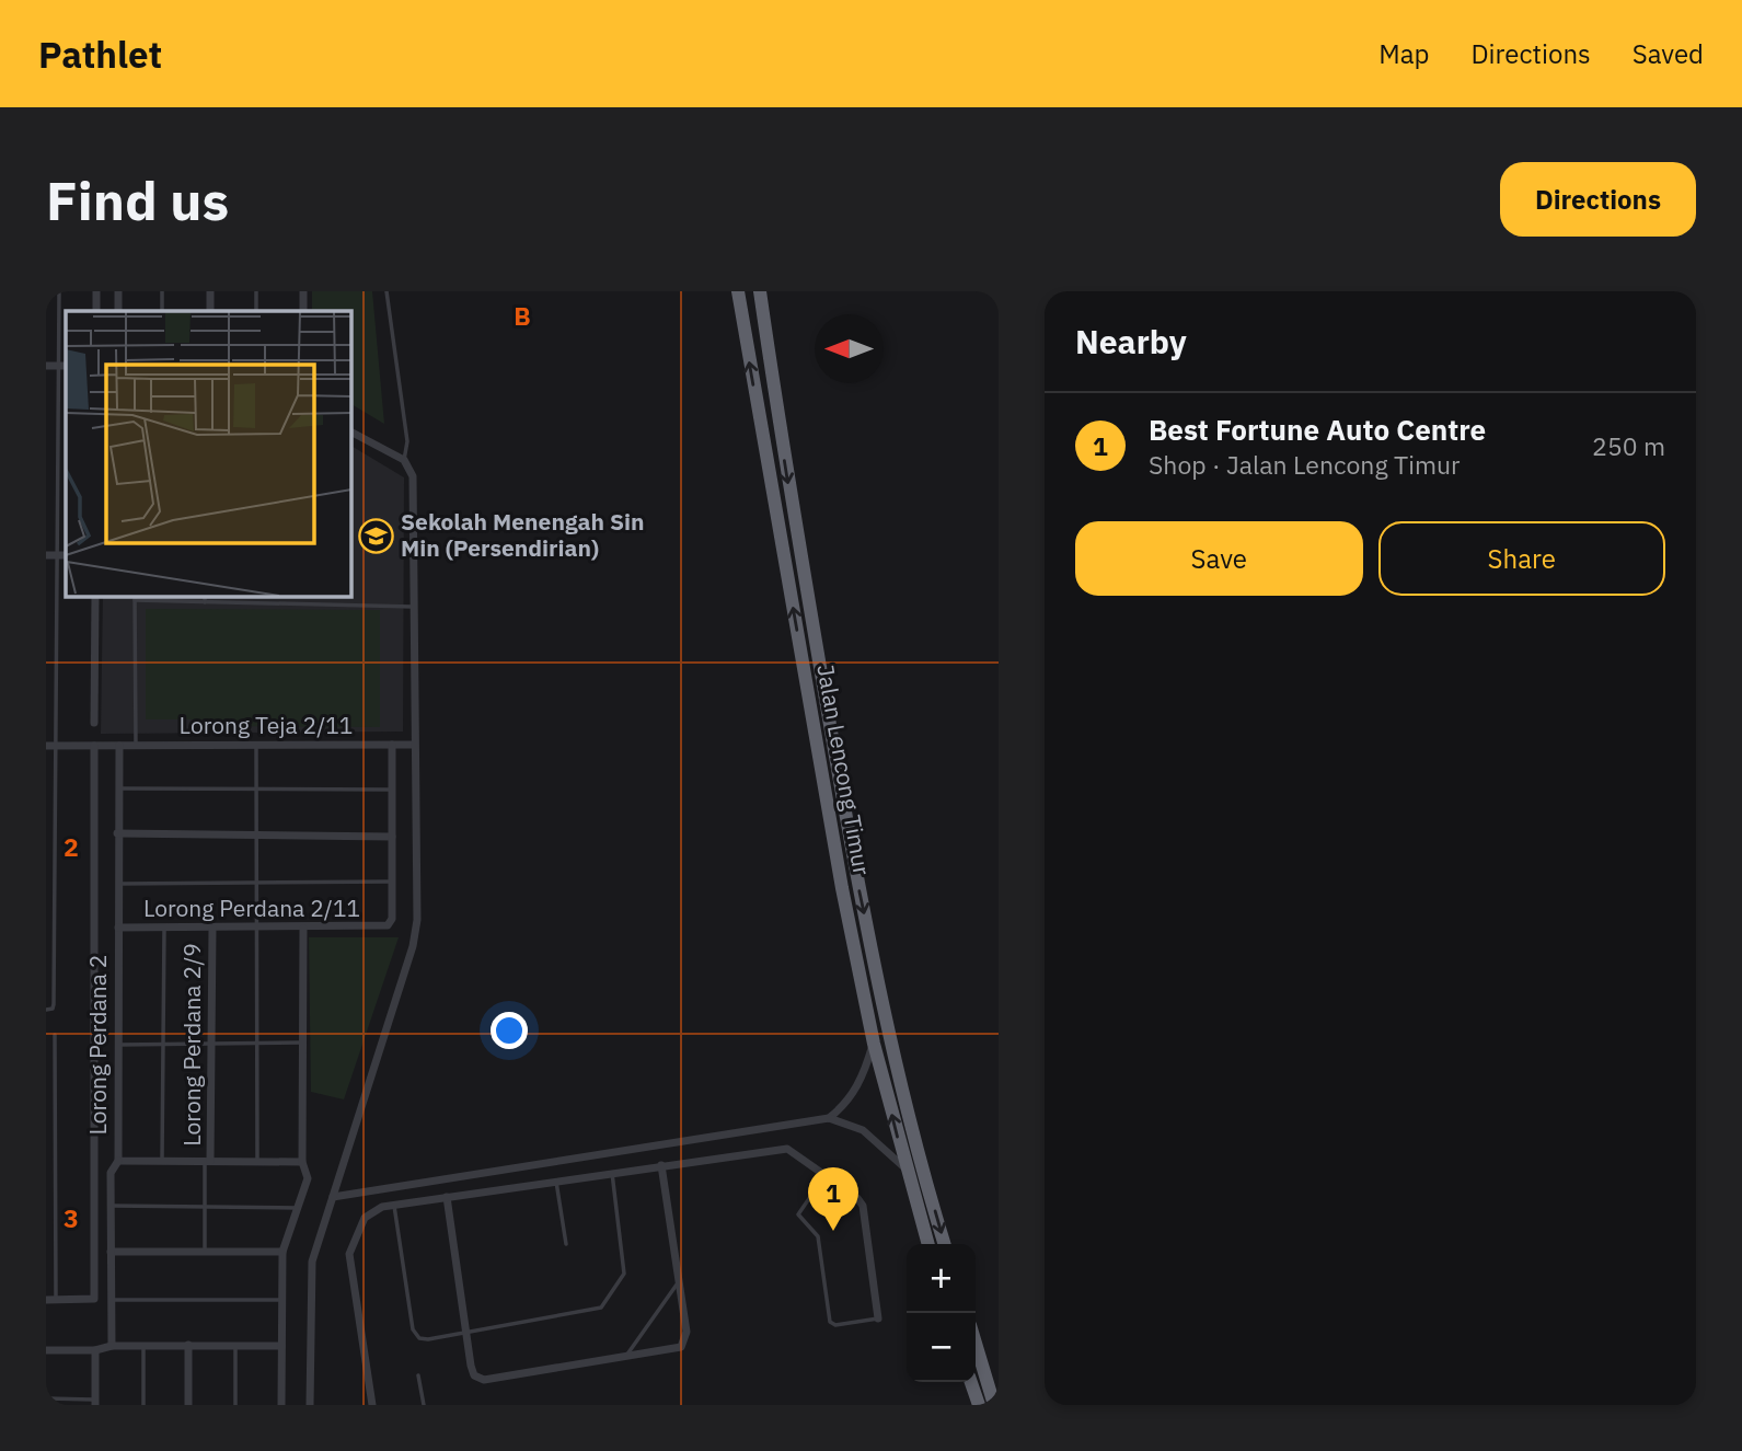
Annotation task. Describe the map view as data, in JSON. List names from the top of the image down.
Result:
{
  "streets": {
    "highway": ["Jalan Lencong Timur"],
    "street": [
      "Lorong Teja 2/11",
      "Lorong Perdana 2/11",
      "Lorong Perdana 2",
      "Lorong Perdana 2/9"
    ]
  },
  "crossings": [
    ["Lorong Teja 2/11", "Lorong Perdana 2/11"],
    ["Lorong Teja 2/11", "Lorong Perdana 2"],
    ["Lorong Perdana 2/11", "Lorong Perdana 2"],
    ["Lorong Perdana 2/11", "Lorong Perdana 2/9"],
    ["Lorong Perdana 2", "Lorong Perdana 2/9"]
  ],
  "places": {
    "school or university": ["Sekolah Menengah Sin Min (Persendirian)"]
  },
  "north": "left",
  "page": {
    "header": "Pathlet",
    "nav": ["Map", "Directions", "Saved"],
    "buttons": [
      "Directions",
      ["Save", "Share"]
    ],
    "title": "Find us",
    "heading": "Nearby",
    "list": [
      {
        "mark": "1",
        "name": "Best Fortune Auto Centre",
        "note": "Shop · Jalan Lencong Timur",
        "value": "250 m"
      }
    ],
    "pins": "1",
    "map_buttons": ["+", "−"]
  },
  "grid": {
    "columns": ["B"],
    "rows": ["2", "3"]
  }
}
